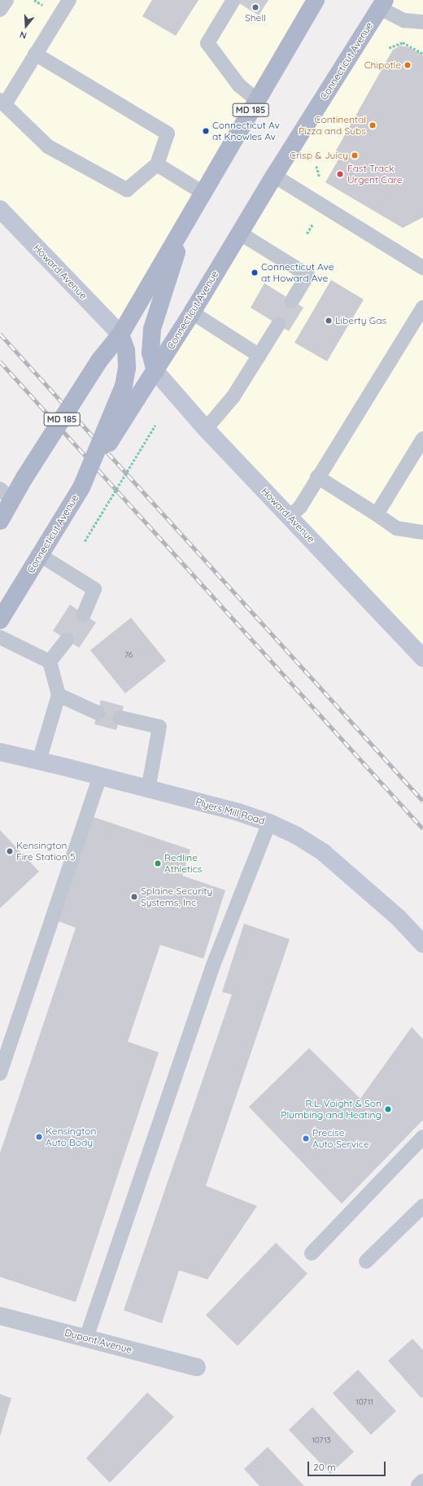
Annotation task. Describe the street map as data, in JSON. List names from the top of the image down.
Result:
{
  "streets": {
    "main road": ["Connecticut Avenue", "MD 185"],
    "street": ["Howard Avenue", "Plyers Mill Road", "Dupont Avenue"]
  },
  "crossings": [
    ["Connecticut Avenue", "Howard Avenue"],
    ["MD 185", "Howard Avenue"]
  ],
  "places": [
    "Shell",
    "Chipotle",
    "Continental Pizza and Subs",
    "Connecticut Av at Knowles Av",
    "Crisp & Juicy",
    "Fast Track Urgent Care",
    "Connecticut Ave at Howard Ave",
    "Liberty Gas",
    "Kensington Fire Station 5",
    "Redline Athletics",
    "Splaine Security Systems, Inc",
    "R.L. Voight & Son Plumbing and Heating",
    "Kensington Auto Body",
    "Precise Auto Service"
  ],
  "house_numbers": ["76", "10711", "10713"],
  "scale_bar": "20 m",
  "north": "bottom"
}
